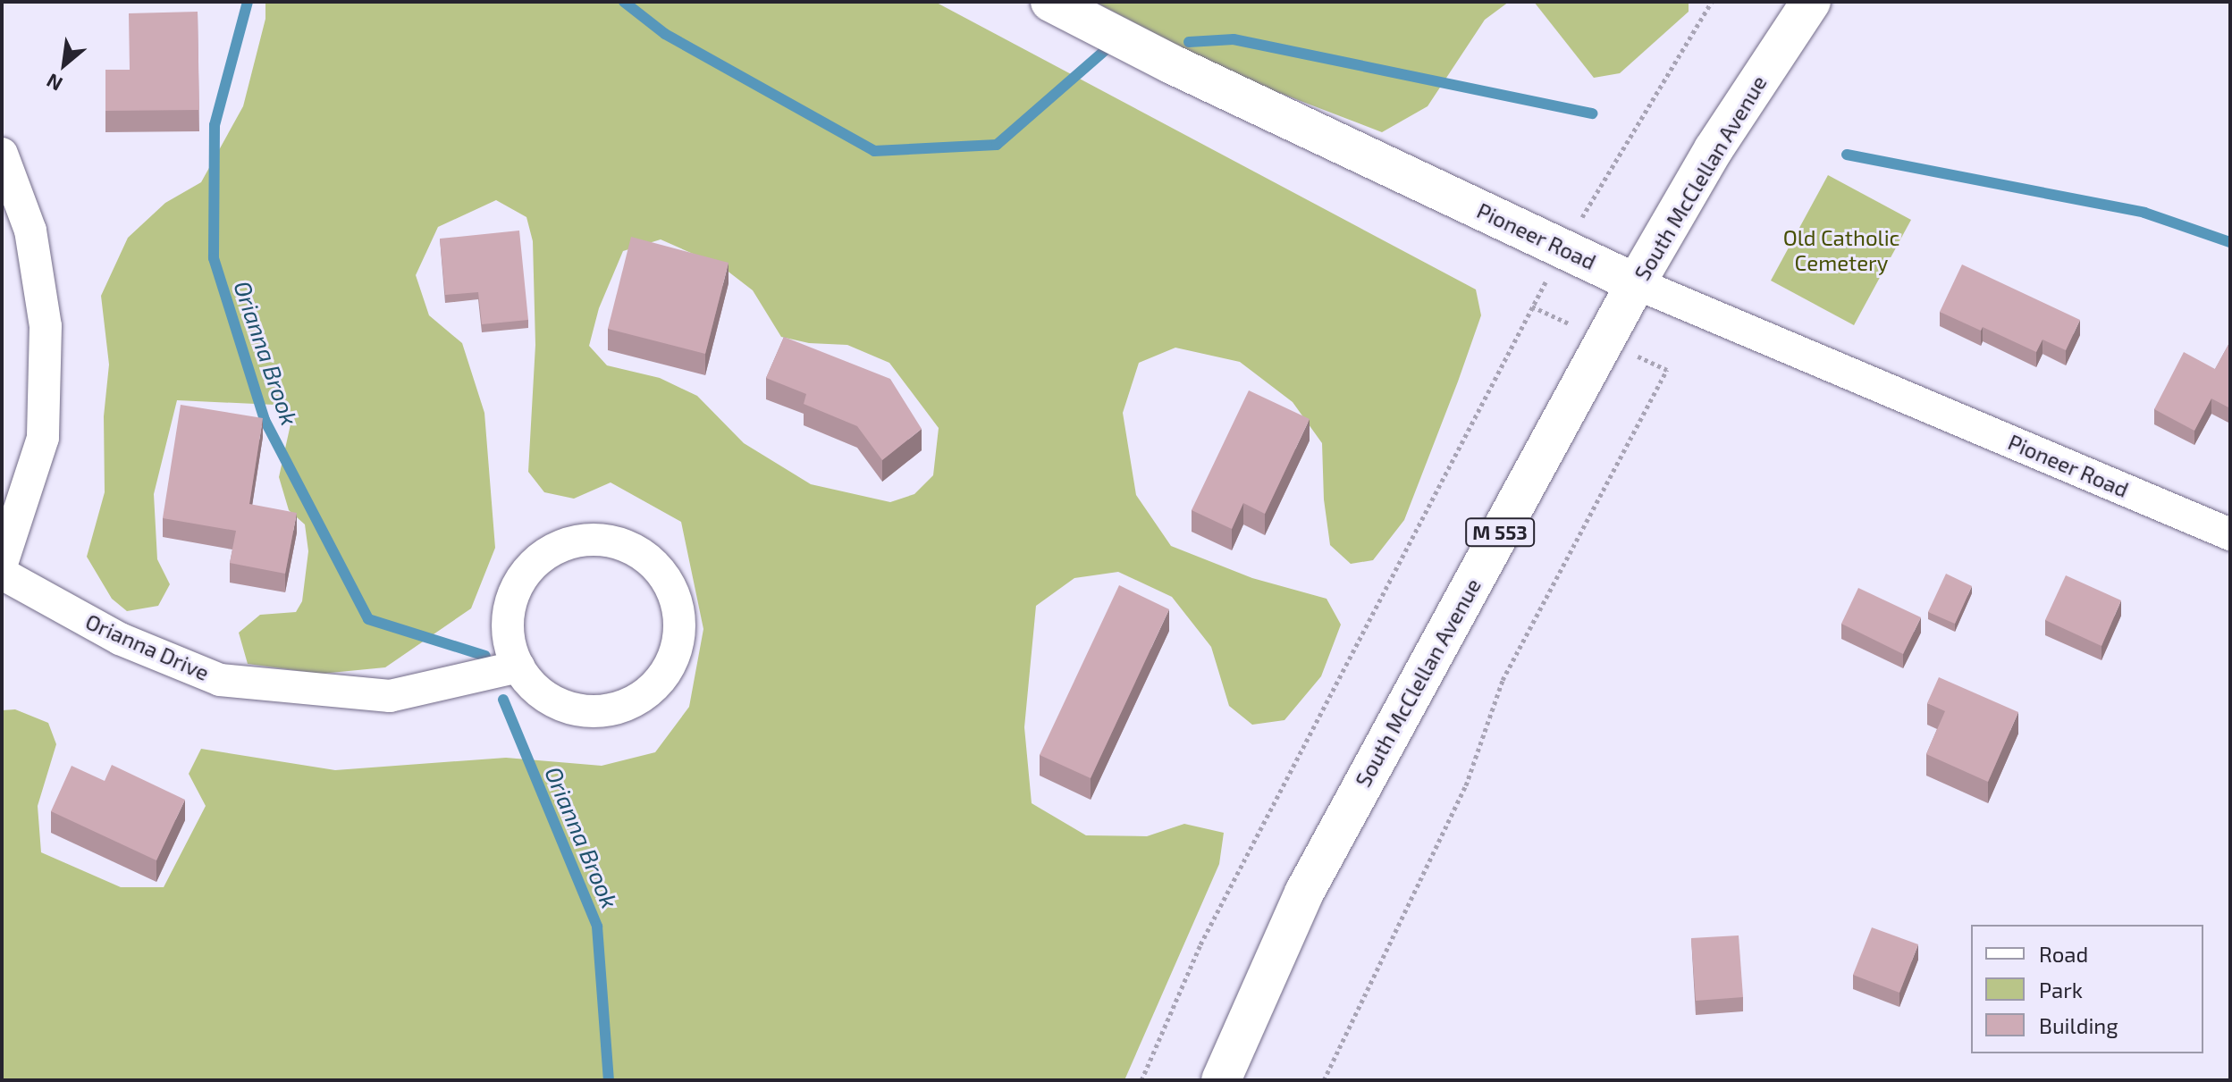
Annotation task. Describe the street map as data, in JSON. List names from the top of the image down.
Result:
{
  "streets": {
    "main road": ["South McClellan Avenue", "Pioneer Road", "M 553"],
    "street": ["Orianna Drive"]
  },
  "crossings": [
    ["South McClellan Avenue", "Pioneer Road"]
  ],
  "water": ["Orianna Brook"],
  "parks": ["Old Catholic Cemetery"],
  "legend": ["Road", "Park", "Building"],
  "north": "bottom left"
}
